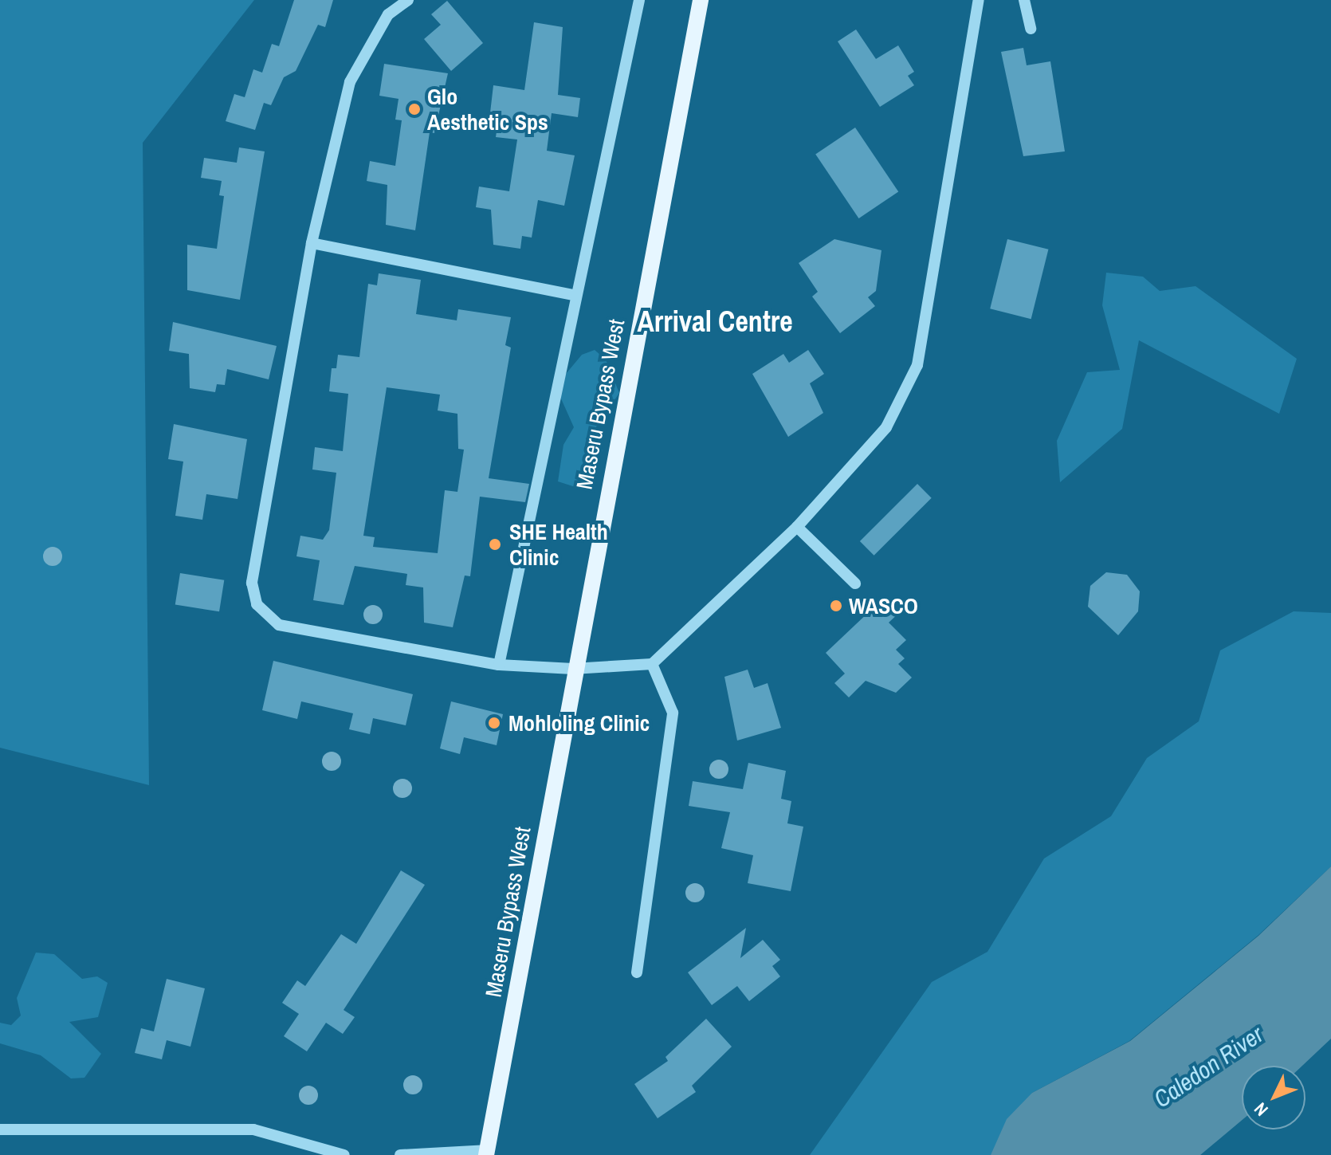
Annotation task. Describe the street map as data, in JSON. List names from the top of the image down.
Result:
{
  "streets": {
    "main road": ["Maseru Bypass West"]
  },
  "districts": ["Arrival Centre"],
  "water": ["Caledon River"],
  "places": [
    "Glo Aesthetic Sps",
    "SHE Health Clinic",
    "WASCO",
    "Mohloling Clinic"
  ],
  "north": "bottom left"
}
